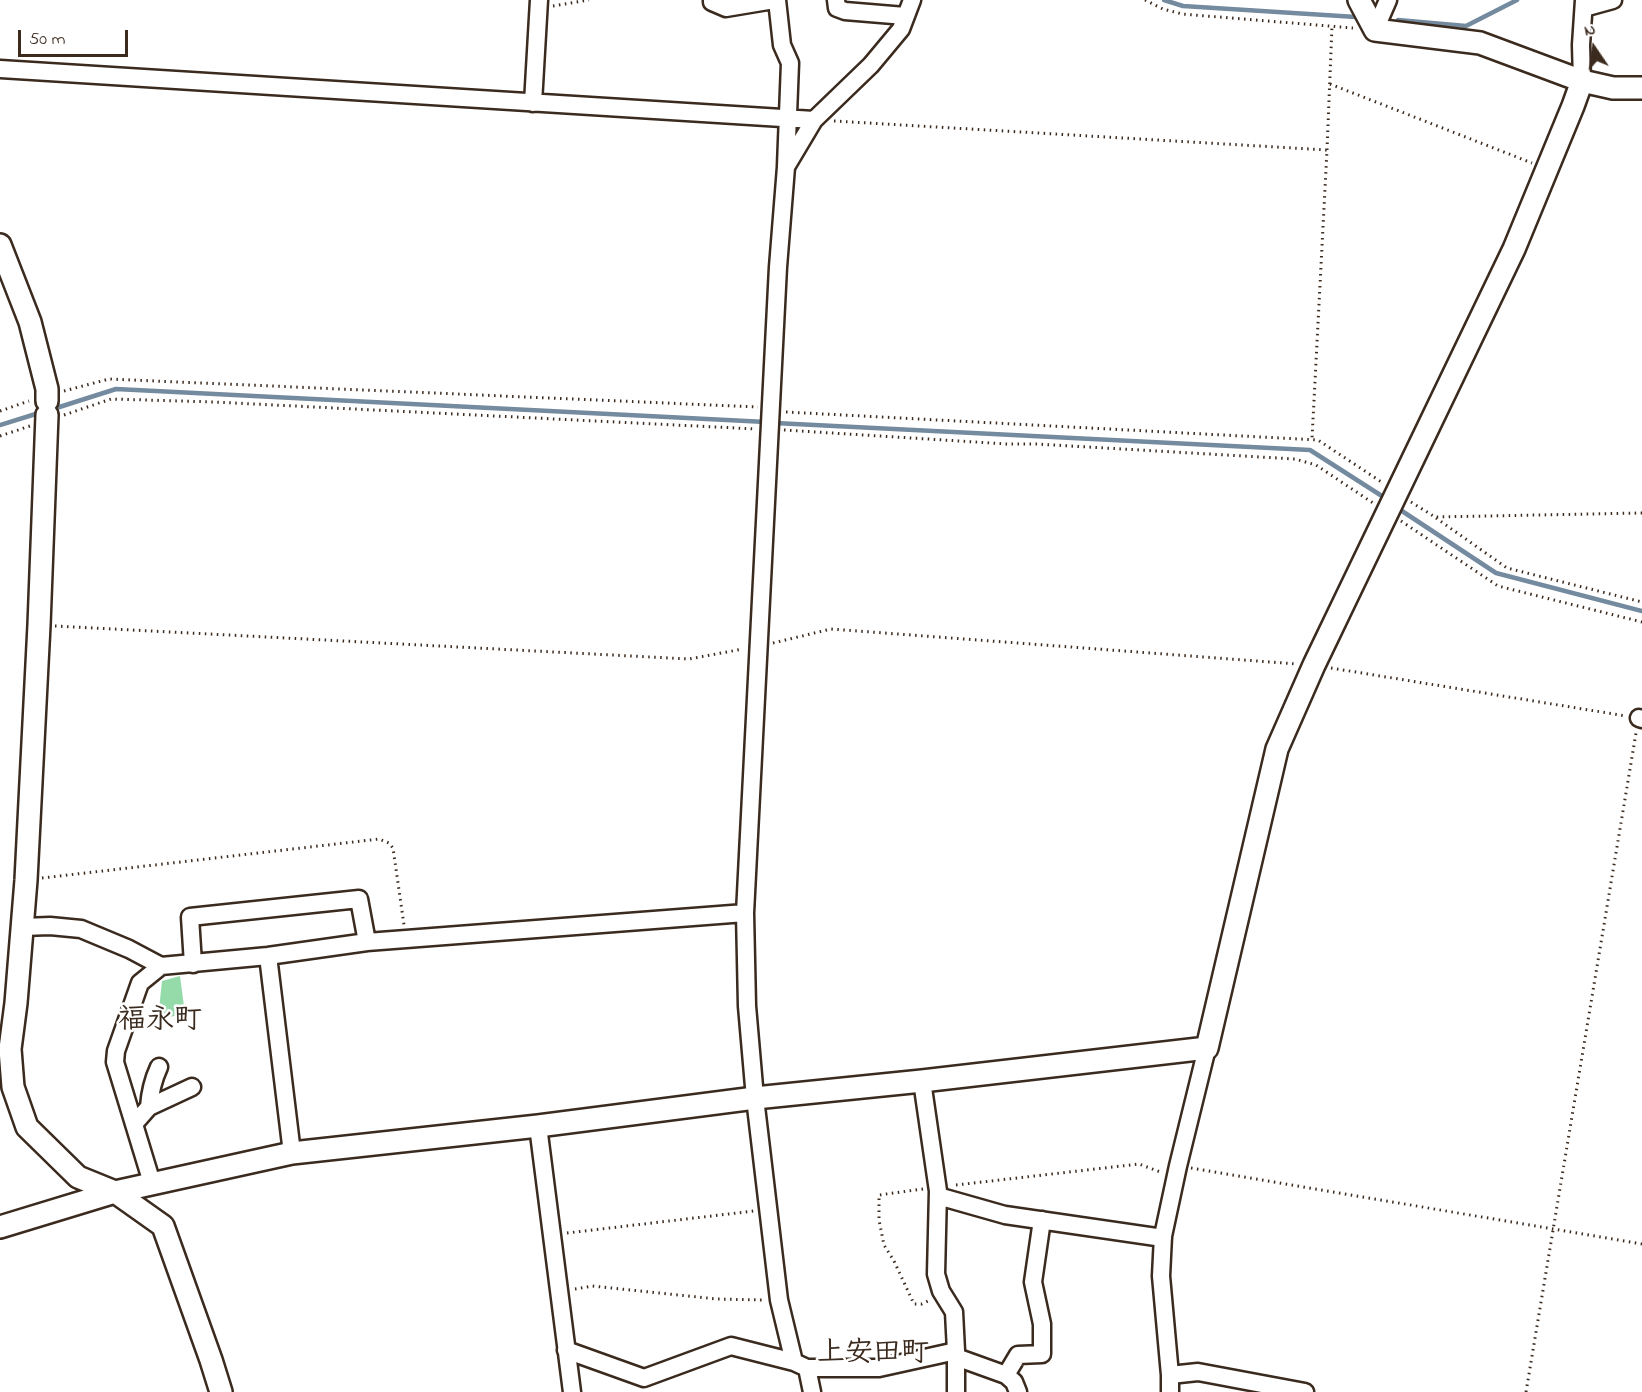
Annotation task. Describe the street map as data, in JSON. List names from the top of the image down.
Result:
{
  "districts": ["福永町", "上安田町"],
  "scale_bar": "50 m",
  "north": "top"
}
